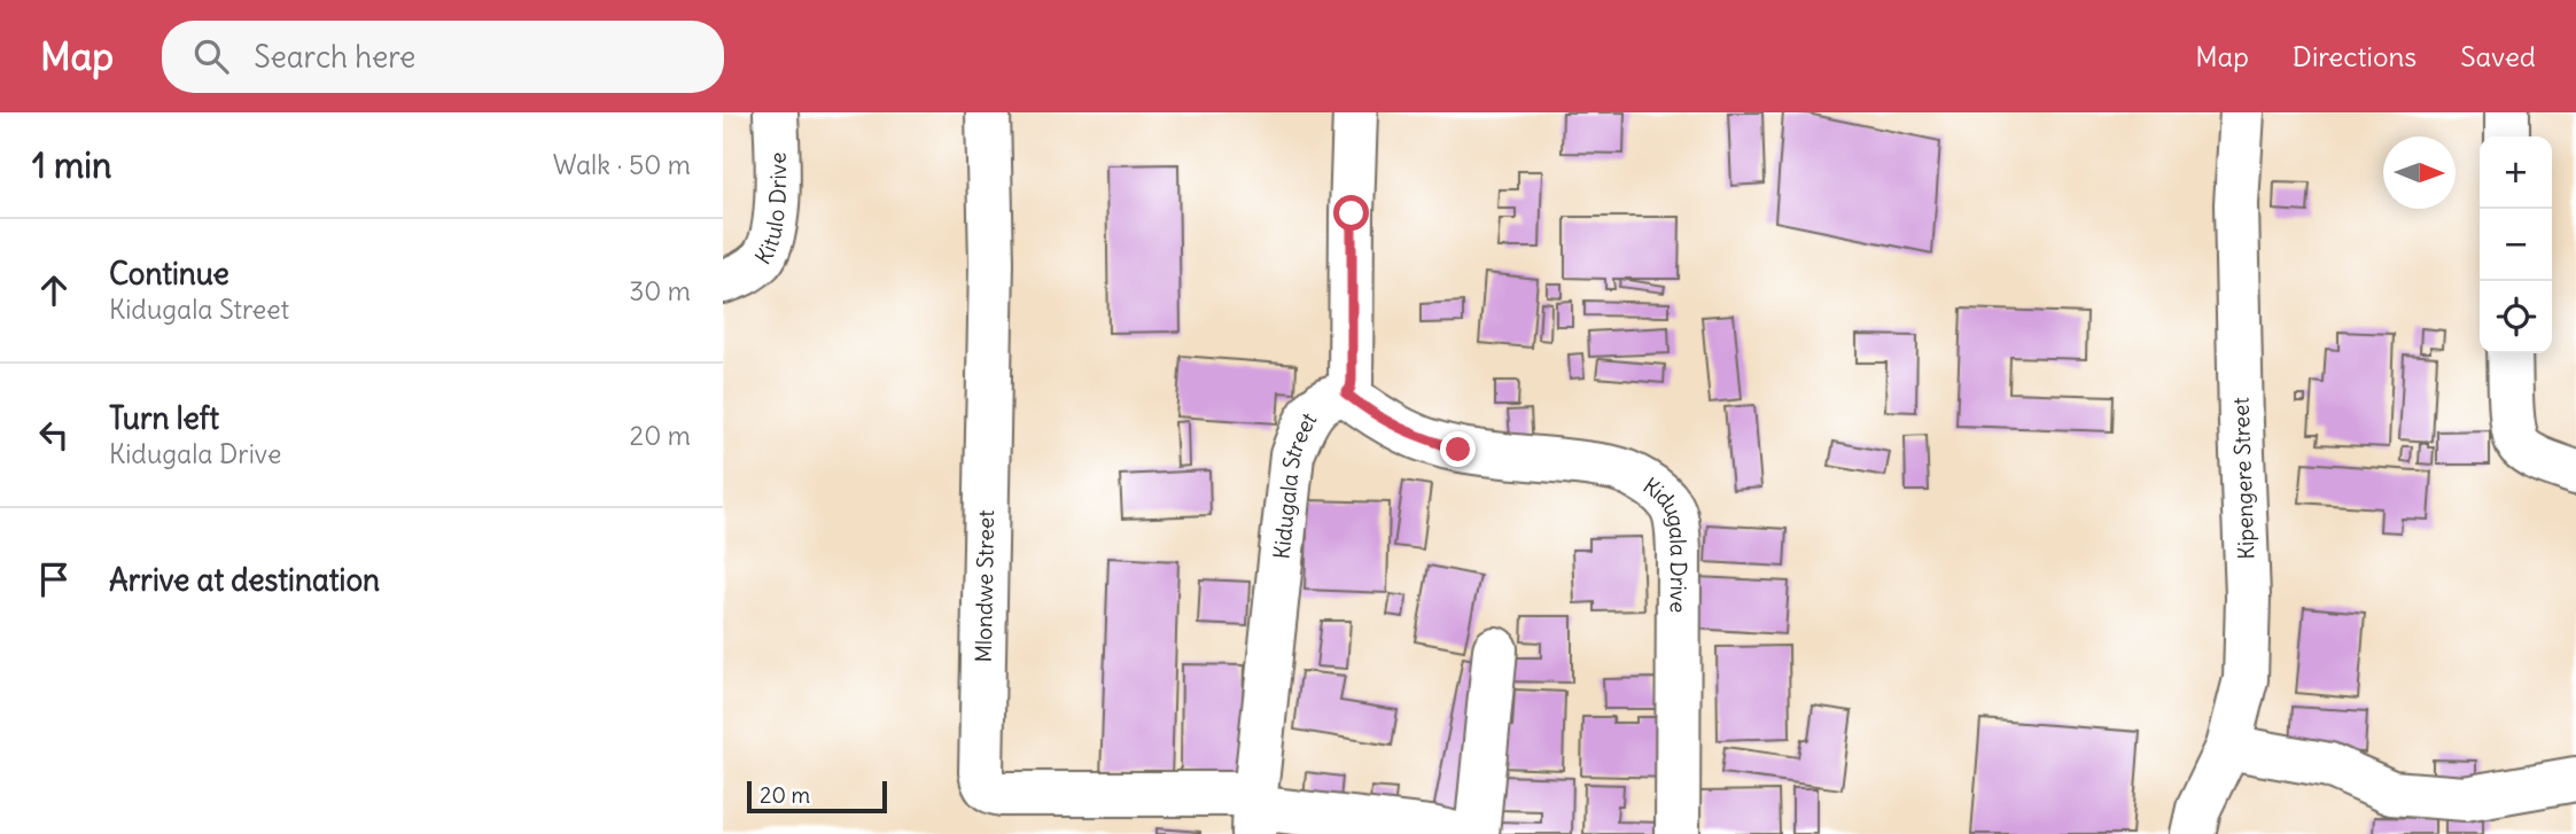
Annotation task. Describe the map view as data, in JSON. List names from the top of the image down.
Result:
{
  "streets": {
    "street": [
      "Kitulo Drive",
      "Kipengere Street",
      "Kidugala Street",
      "Kidugala Drive",
      "Mlondwe Street"
    ]
  },
  "crossings": [
    ["Kidugala Street", "Kidugala Drive"],
    ["Kidugala Street", "Mlondwe Street"]
  ],
  "scale_bar": "20 m",
  "north": "right",
  "page": {
    "header": "Map",
    "search": "Search here",
    "nav": ["Map", "Directions", "Saved"],
    "heading": ["1 min", "Walk · 50 m"],
    "map_buttons": ["+", "−"],
    "list": [
      ["Continue", "Kidugala Street", "30 m"],
      ["Turn left", "Kidugala Drive", "20 m"],
      "Arrive at destination"
    ],
    "scale": "20 m"
  }
}
